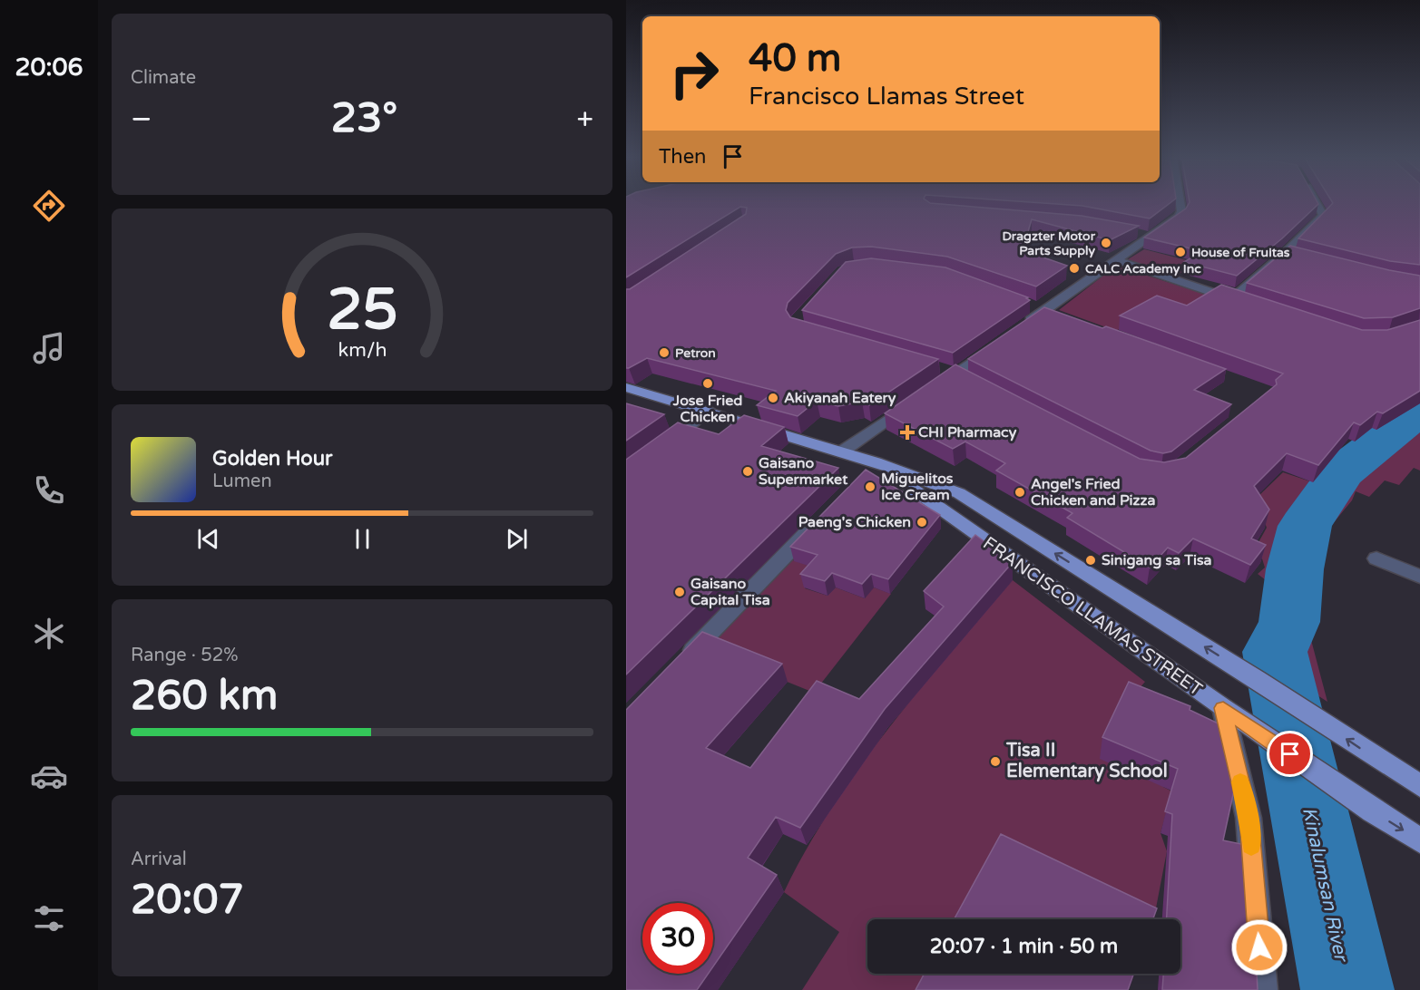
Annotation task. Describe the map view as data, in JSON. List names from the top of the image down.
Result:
{
  "streets": {
    "main road": ["FRANCISCO LLAMAS STREET"]
  },
  "water": ["Kinalumsan River"],
  "places": {
    "other": [
      "Dragzter Motor Parts Supply",
      "House of Fruitas",
      "CALC Academy Inc",
      "Petron",
      "Jose Fried Chicken",
      "Akiyanah Eatery",
      "Gaisano Supermarket",
      "Miguelitos Ice Cream",
      "Angel's Fried Chicken and Pizza",
      "Paeng's Chicken",
      "Sinigang sa Tisa",
      "Gaisano Capital Tisa",
      "Tisa II Elementary School"
    ],
    "health": ["CHI Pharmacy"]
  },
  "page": {
    "tabs": "20:06",
    "tile": [
      "Climate",
      ["Range · 52%", "260 km"],
      ["Arrival", "20:07"]
    ],
    "turn": ["40 m", "Francisco Llamas Street"],
    "heat": ["−", "23°", "+"],
    "then": "Then",
    "song": ["Golden Hour", "Lumen"],
    "limit": "30",
    "trip": "20:07 · 1 min · 50 m",
    "gauge": ["25", "km/h"]
  }
}
